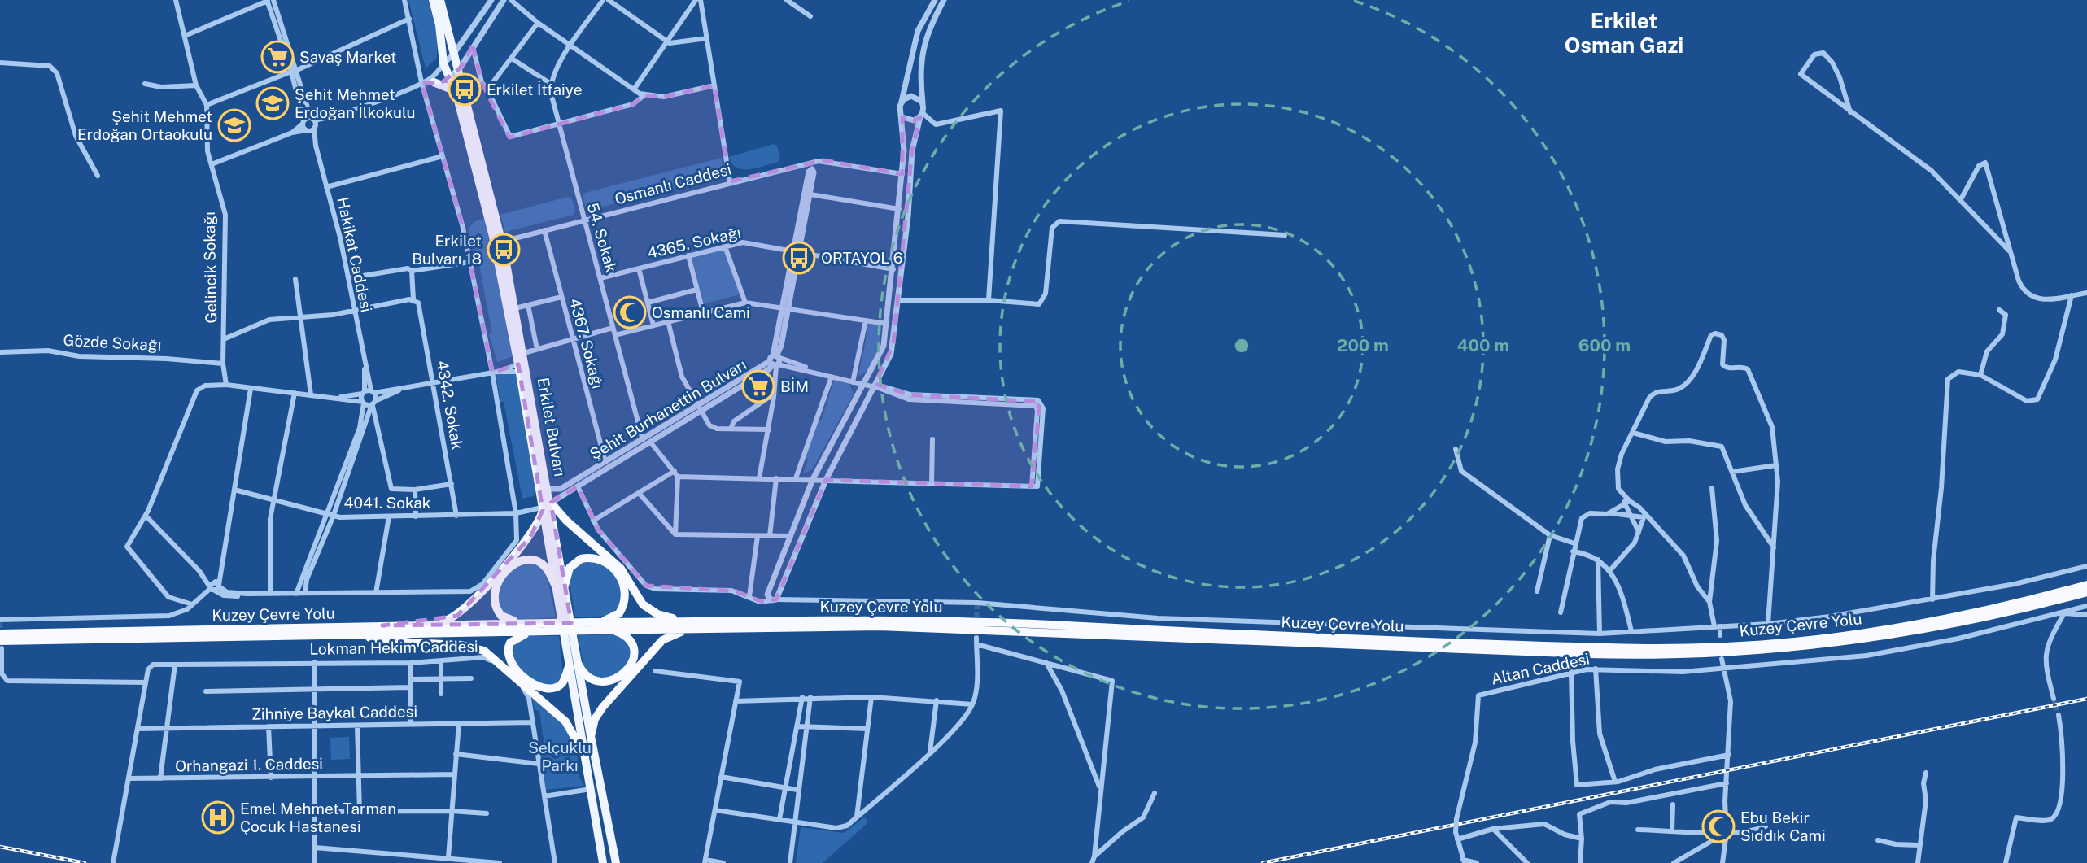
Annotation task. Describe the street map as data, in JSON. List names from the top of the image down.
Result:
{
  "streets": {
    "highway": ["Kuzey Çevre Yolu"],
    "main road": ["Erkilet Bulvarı"],
    "street": [
      "Osmanlı Caddesi",
      "54. Sokak",
      "4365. Sokağı",
      "Hakikat Caddesi",
      "Gelincik Sokağı",
      "Gözde Sokağı",
      "4367. Sokağı",
      "4342. Sokak",
      "Şehit Burhanettin Bulvarı",
      "4041. Sokak",
      "Lokman Hekim Caddesi",
      "Altan Caddesi",
      "Zihniye Baykal Caddesi",
      "Orhangazi 1. Caddesi"
    ]
  },
  "crossings": [
    ["Osmanlı Caddesi", "54. Sokak"],
    ["Osmanlı Caddesi", "4367. Sokağı"],
    ["Osmanlı Caddesi", "Erkilet Bulvarı"],
    ["54. Sokak", "4365. Sokağı"],
    ["54. Sokak", "Şehit Burhanettin Bulvarı"],
    ["Gelincik Sokağı", "Gözde Sokağı"],
    ["4367. Sokağı", "Şehit Burhanettin Bulvarı"],
    ["4342. Sokak", "4041. Sokak"],
    ["Şehit Burhanettin Bulvarı", "Erkilet Bulvarı"],
    ["Erkilet Bulvarı", "4041. Sokak"],
    ["Lokman Hekim Caddesi", "Zihniye Baykal Caddesi"]
  ],
  "districts": ["Erkilet Osman Gazi"],
  "parks": ["Selçuklu Parkı"],
  "places": {
    "supermarket": ["Savaş Market", "BİM"],
    "bus stop": ["Erkilet İtfaiye", "Erkilet Bulvarı 18", "ORTAYOL 6"],
    "school or university": ["Şehit Mehmet Erdoğan İlkokulu", "Şehit Mehmet Erdoğan Ortaokulu"],
    "mosque": ["Osmanlı Cami", "Ebu Bekir Sıddık Cami"],
    "hospital": ["Emel Mehmet Tarman Çocuk Hastanesi"]
  },
  "rings": ["200 m", "400 m", "600 m"]
}
